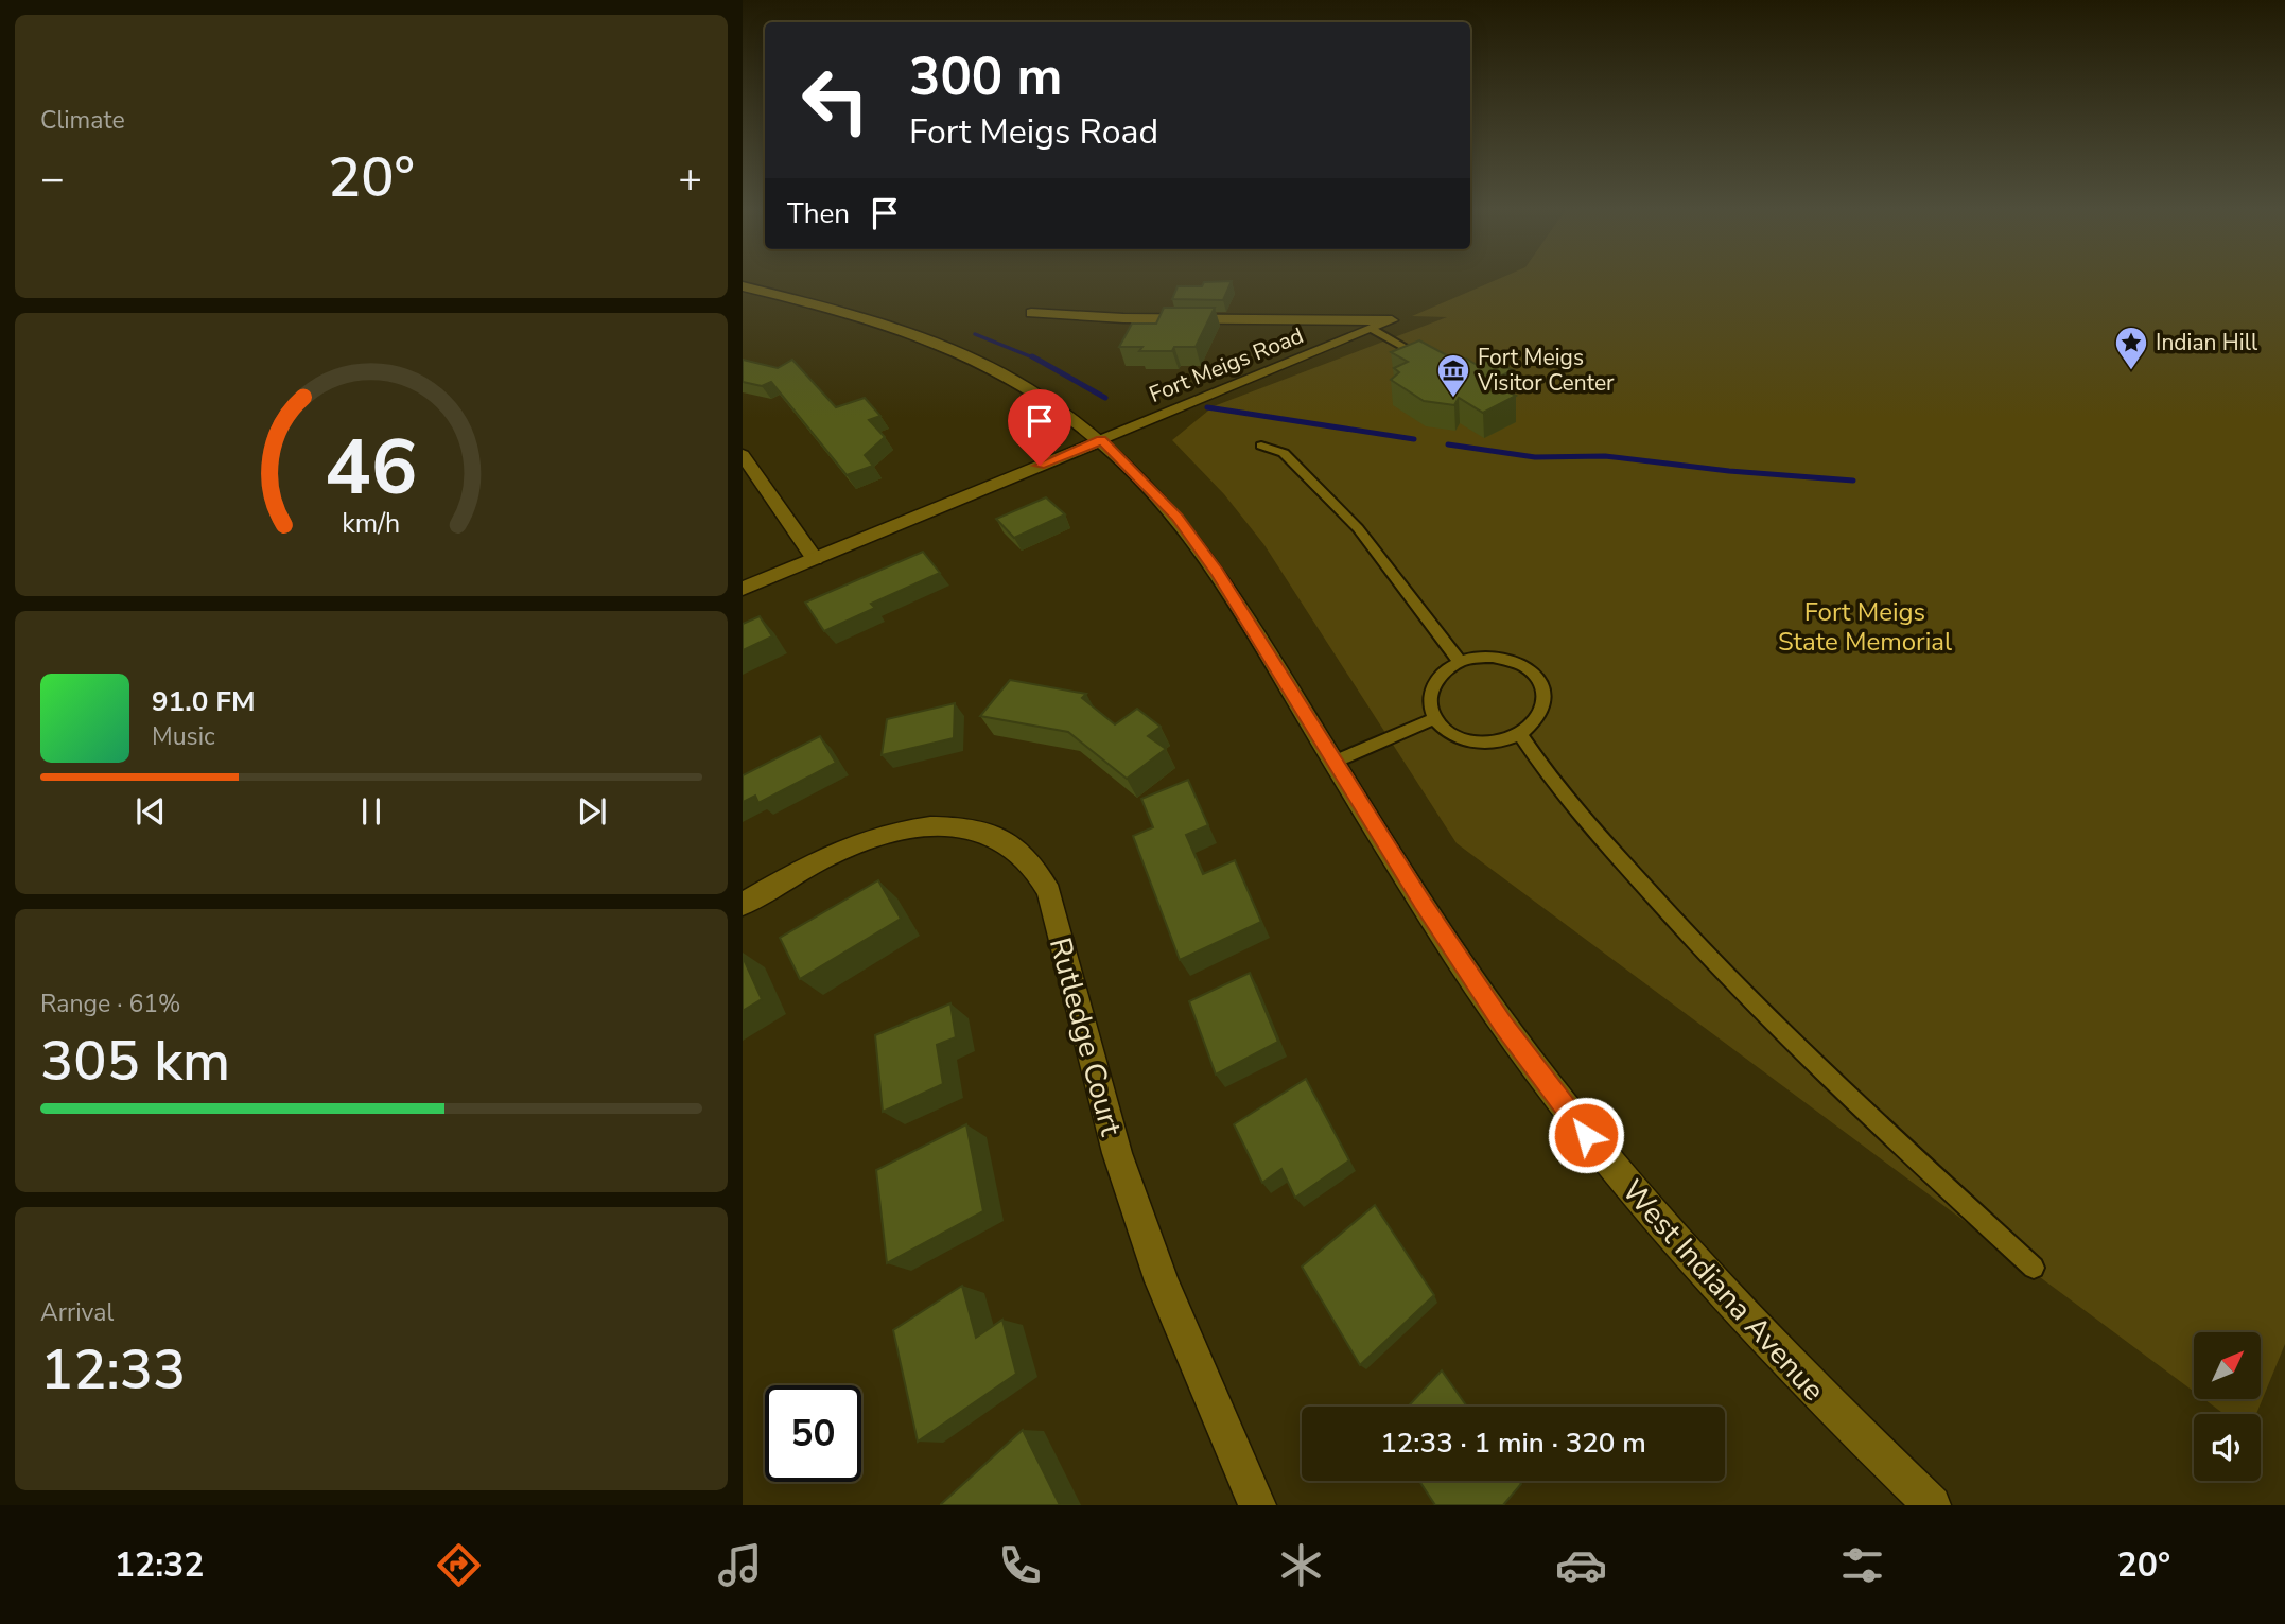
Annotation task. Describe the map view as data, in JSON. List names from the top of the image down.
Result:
{
  "streets": {
    "street": ["Fort Meigs Road", "Rutledge Court", "West Indiana Avenue"]
  },
  "crossings": [
    ["Fort Meigs Road", "West Indiana Avenue"]
  ],
  "parks": ["Fort Meigs State Memorial"],
  "places": {
    "place": ["Indian Hill"],
    "museum": ["Fort Meigs Visitor Center"]
  },
  "north": "top right",
  "page": {
    "tile": [
      "Climate",
      ["Range · 61%", "305 km"],
      ["Arrival", "12:33"]
    ],
    "turn": ["300 m", "Fort Meigs Road"],
    "heat": ["−", "20°", "+"],
    "then": "Then",
    "song": ["91.0 FM", "Music"],
    "limit": "50",
    "trip": "12:33 · 1 min · 320 m",
    "tabs": ["12:32", "20°"],
    "gauge": ["46", "km/h"]
  }
}
